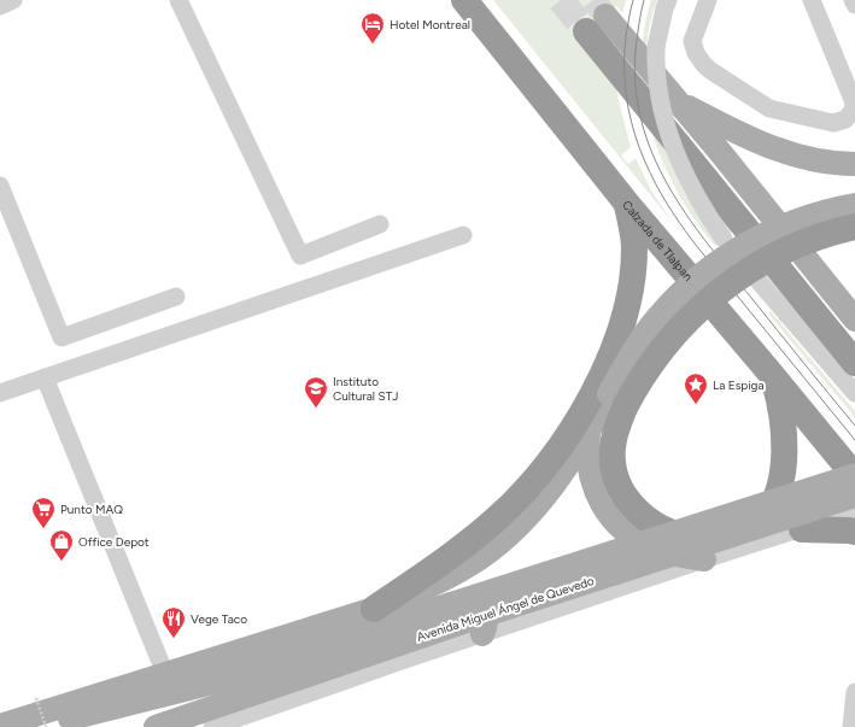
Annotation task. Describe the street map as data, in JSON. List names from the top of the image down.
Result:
{
  "streets": {
    "highway": ["Calzada de Tlalpan"],
    "main road": ["Avenida Miguel Ángel de Quevedo"]
  },
  "places": {
    "hotel": ["Hotel Montreal"],
    "place": ["La Espiga"],
    "school or university": ["Instituto Cultural STJ"],
    "supermarket": ["Punto MAQ"],
    "shop": ["Office Depot"],
    "restaurant": ["Vege Taco"]
  }
}
